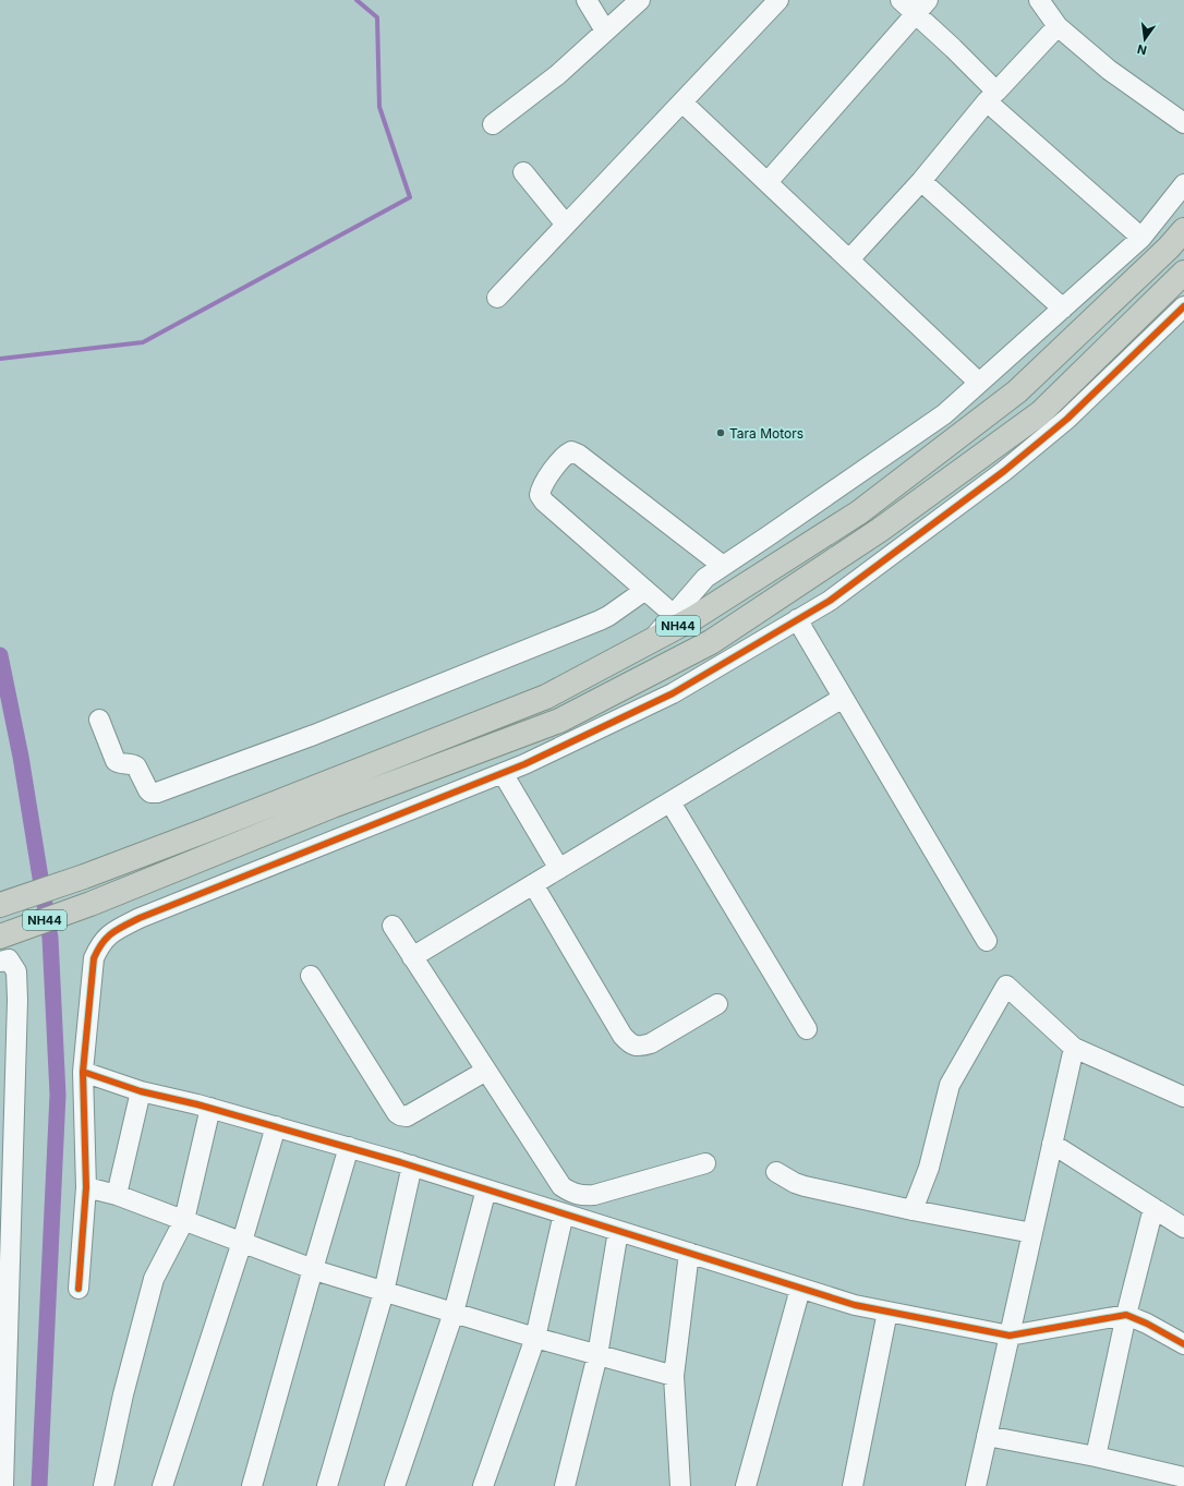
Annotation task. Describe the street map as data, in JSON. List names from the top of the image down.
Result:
{
  "streets": {
    "highway": ["NH44"]
  },
  "places": ["Tara Motors"],
  "north": "bottom"
}
